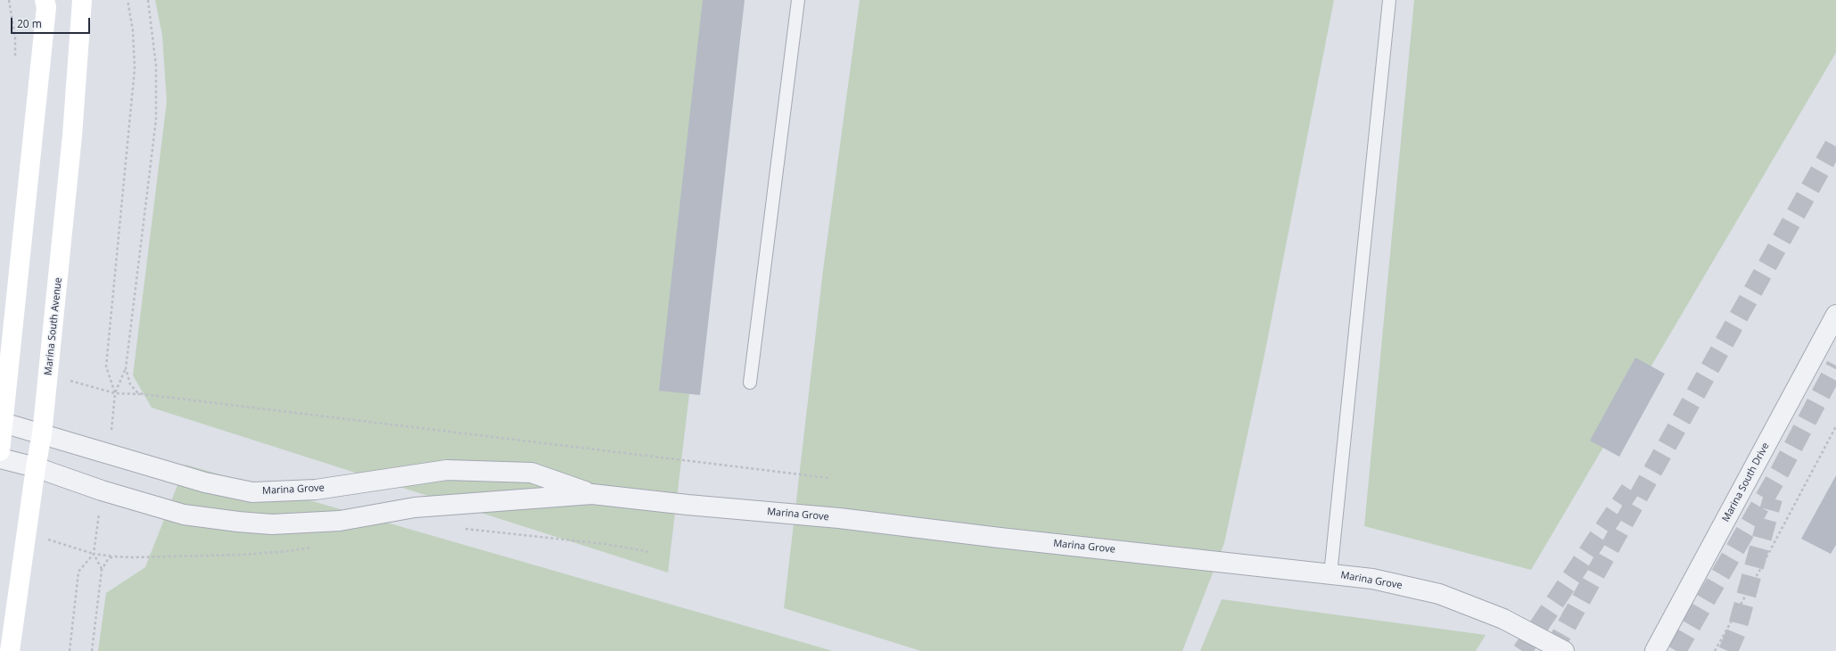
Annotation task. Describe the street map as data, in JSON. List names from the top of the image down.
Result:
{
  "streets": {
    "street": ["Marina South Avenue", "Marina South Drive", "Marina Grove"]
  },
  "crossings": [
    ["Marina South Avenue", "Marina Grove"]
  ],
  "scale_bar": "20 m"
}
